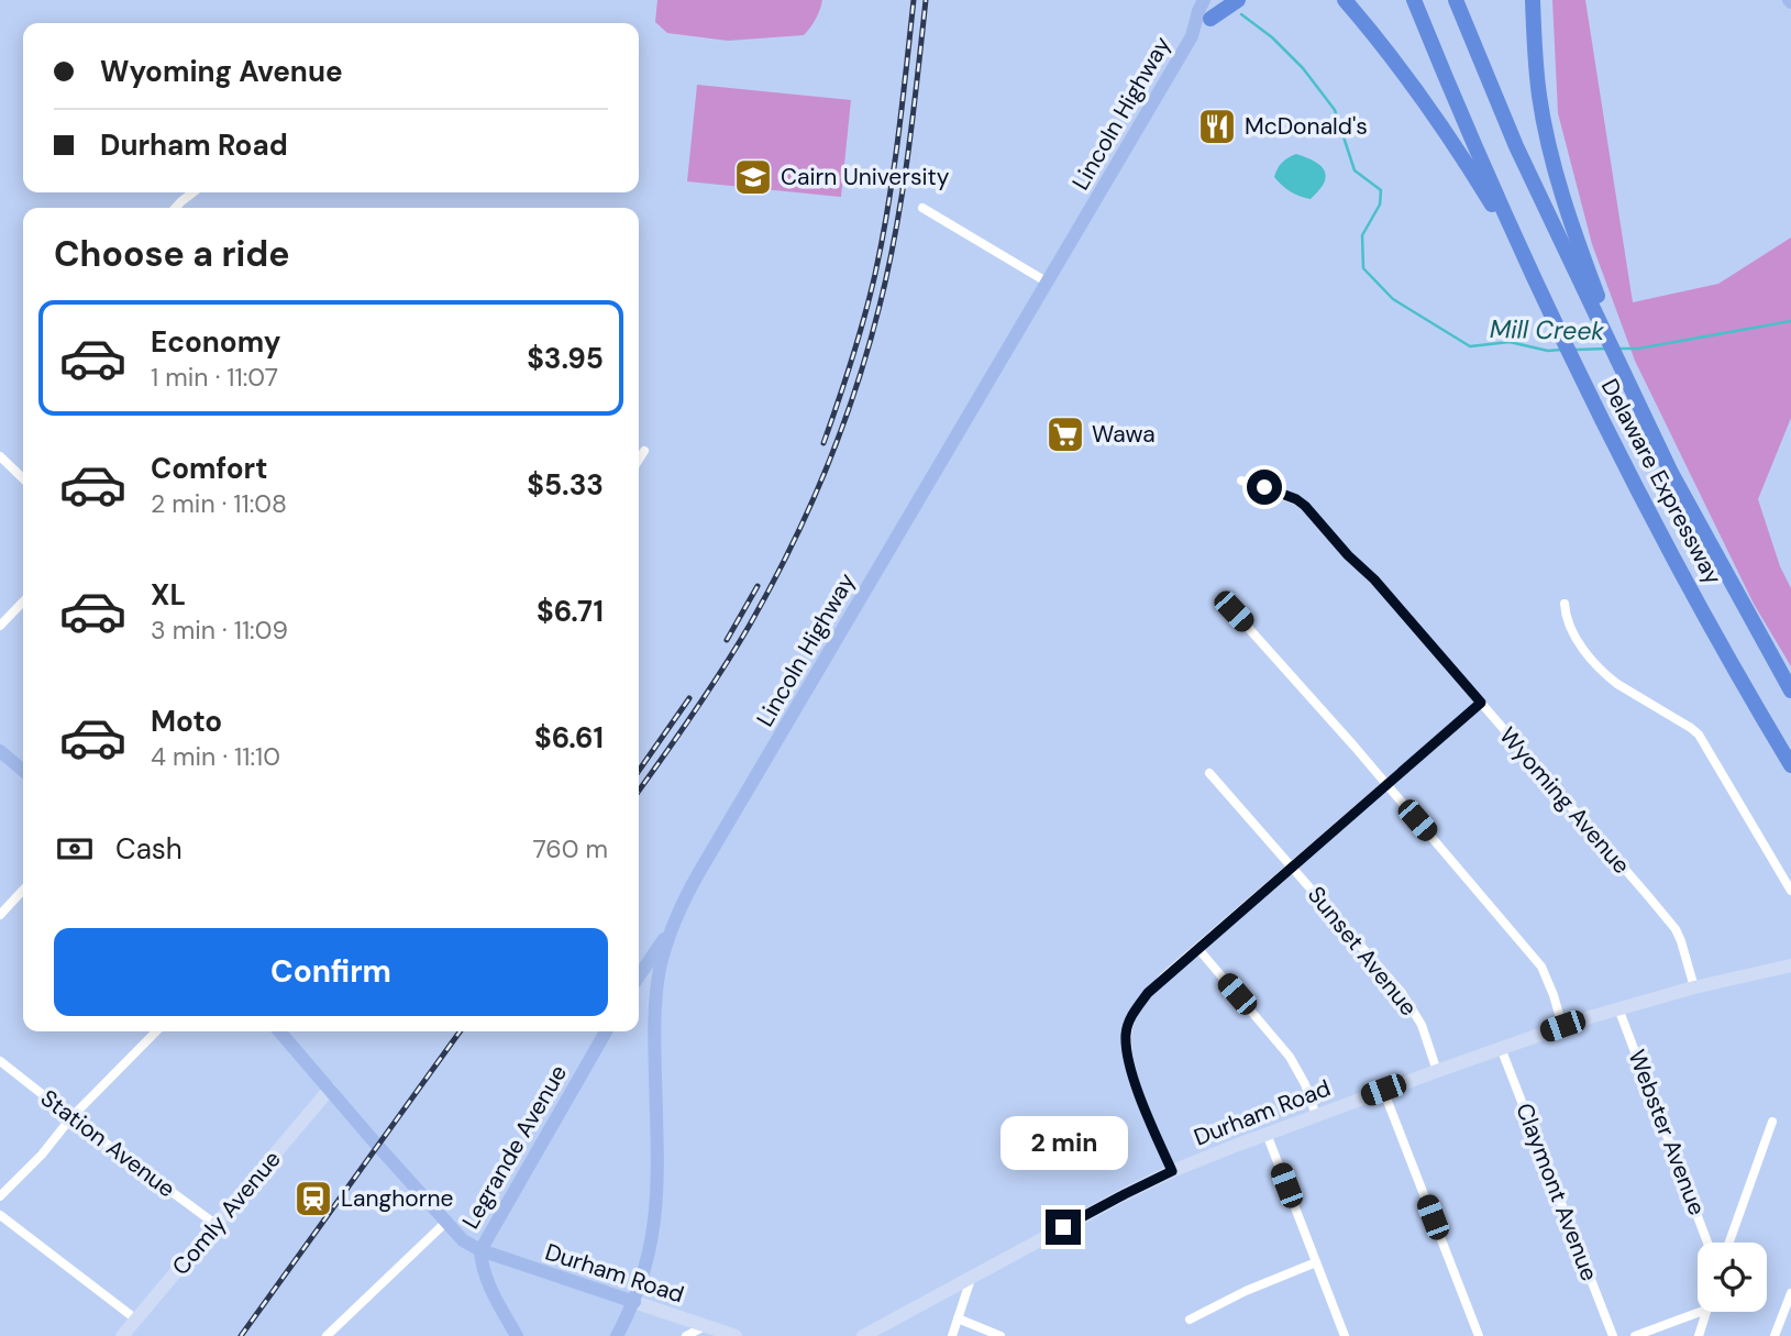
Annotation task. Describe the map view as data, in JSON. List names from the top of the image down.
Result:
{
  "streets": {
    "highway": ["Delaware Expressway"],
    "main road": [
      "Lincoln Highway",
      "Durham Road",
      "Legrande Avenue",
      "Comly Avenue"
    ],
    "street": [
      "Wyoming Avenue",
      "Sunset Avenue",
      "Webster Avenue",
      "Station Avenue",
      "Claymont Avenue"
    ]
  },
  "crossings": [
    ["Lincoln Highway", "Durham Road"],
    ["Wyoming Avenue", "Durham Road"],
    ["Sunset Avenue", "Durham Road"],
    ["Durham Road", "Webster Avenue"],
    ["Durham Road", "Legrande Avenue"],
    ["Durham Road", "Claymont Avenue"],
    ["Durham Road", "Comly Avenue"],
    ["Station Avenue", "Comly Avenue"]
  ],
  "water": ["Mill Creek"],
  "places": {
    "restaurant": ["McDonald's"],
    "school or university": ["Cairn University"],
    "supermarket": ["Wawa"],
    "station": ["Langhorne"]
  },
  "page": {
    "banner": ["Wyoming Avenue", "Durham Road"],
    "heading": "Choose a ride",
    "list": [
      {
        "name": "Economy",
        "note": "1 min · 11:07",
        "value": "$3.95"
      },
      {
        "name": "Comfort",
        "note": "2 min · 11:08",
        "value": "$5.33"
      },
      {
        "name": "XL",
        "note": "3 min · 11:09",
        "value": "$6.71"
      },
      {
        "name": "Moto",
        "note": "4 min · 11:10",
        "value": "$6.61"
      }
    ],
    "pay": ["Cash", "760 m"],
    "buttons": "Confirm",
    "bubble": "2 min"
  }
}
